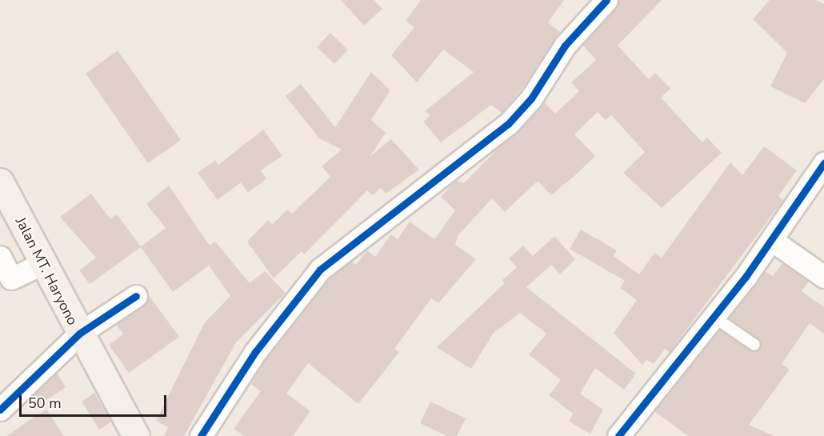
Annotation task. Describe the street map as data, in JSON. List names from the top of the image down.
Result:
{
  "streets": {
    "main road": ["Jalan MT. Haryono"]
  },
  "scale_bar": "50 m"
}
